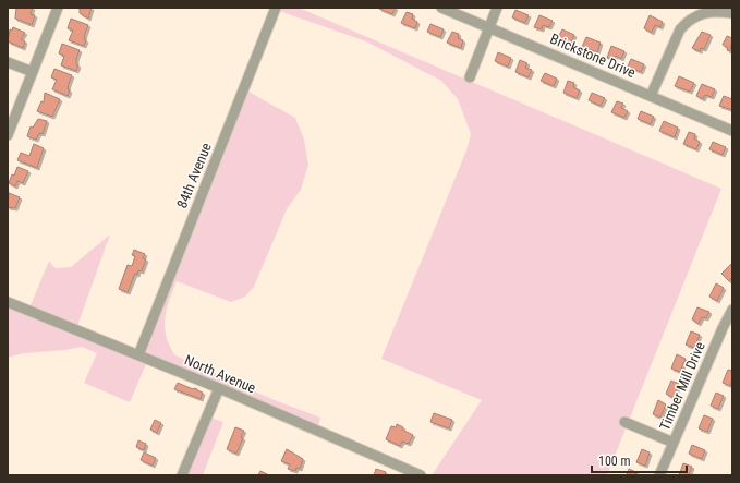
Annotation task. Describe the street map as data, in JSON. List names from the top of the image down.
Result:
{
  "streets": {
    "street": [
      "Brickstone Drive",
      "84th Avenue",
      "North Avenue",
      "Timber Mill Drive"
    ]
  },
  "crossings": [
    ["84th Avenue", "North Avenue"]
  ],
  "scale_bar": "100 m"
}
